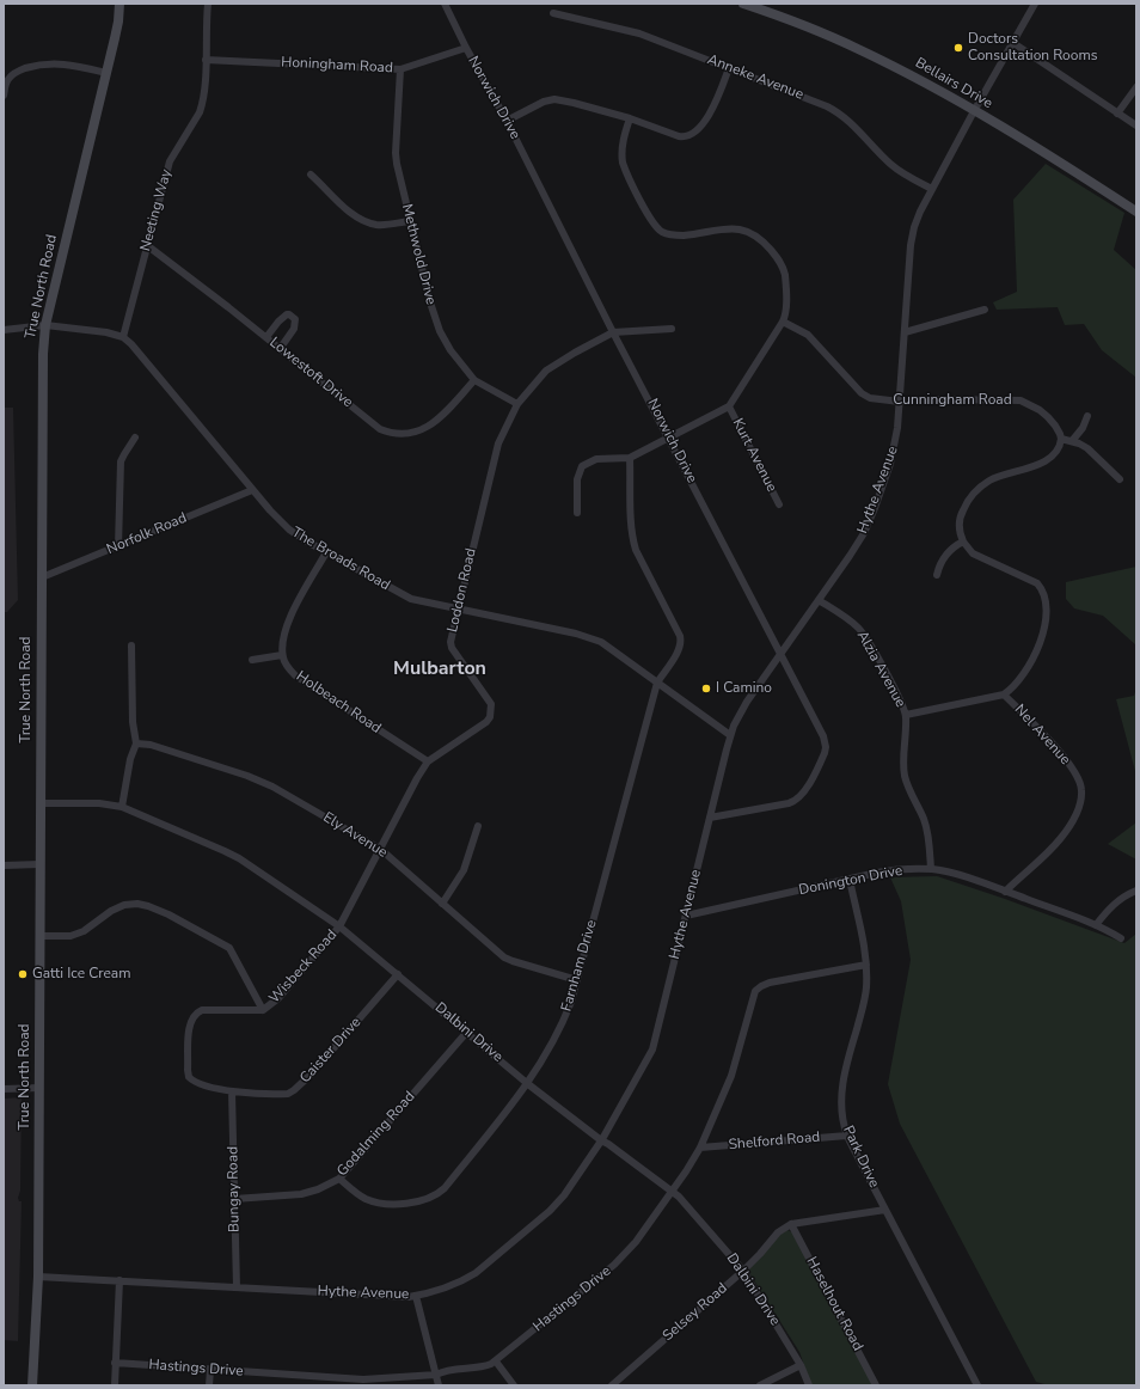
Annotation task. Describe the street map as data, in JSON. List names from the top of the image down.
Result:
{
  "streets": {
    "main road": ["Bellairs Drive", "True North Road"],
    "street": [
      "Honingham Road",
      "Anneke Avenue",
      "Norwich Drive",
      "Neeting Way",
      "Methwold Drive",
      "Lowestoft Drive",
      "Cunningham Road",
      "Kurt Avenue",
      "Hythe Avenue",
      "Norfolk Road",
      "The Broads Road",
      "Loddon Road",
      "Alzia Avenue",
      "Holbeach Road",
      "Nel Avenue",
      "Ely Avenue",
      "Donington Drive",
      "Farnham Drive",
      "Wisbeck Road",
      "Dalbini Drive",
      "Caister Drive",
      "Godalming Road",
      "Shelford Road",
      "Park Drive",
      "Bungay Road",
      "Hastings Drive",
      "Haselhout Road",
      "Selsey Road"
    ]
  },
  "crossings": [
    ["Honingham Road", "Norwich Drive"],
    ["Honingham Road", "Neeting Way"],
    ["Honingham Road", "Methwold Drive"],
    ["Anneke Avenue", "Hythe Avenue"],
    ["Bellairs Drive", "Hythe Avenue"],
    ["Norwich Drive", "Hythe Avenue"],
    ["Norwich Drive", "Loddon Road"],
    ["Neeting Way", "Lowestoft Drive"],
    ["Neeting Way", "The Broads Road"],
    ["Methwold Drive", "Lowestoft Drive"],
    ["Methwold Drive", "Loddon Road"],
    ["True North Road", "Hythe Avenue"],
    ["True North Road", "Norfolk Road"],
    ["True North Road", "Dalbini Drive"],
    ["Cunningham Road", "Hythe Avenue"],
    ["Hythe Avenue", "The Broads Road"],
    ["Hythe Avenue", "Alzia Avenue"],
    ["Hythe Avenue", "Donington Drive"],
    ["Hythe Avenue", "Dalbini Drive"],
    ["Hythe Avenue", "Bungay Road"],
    ["Norfolk Road", "The Broads Road"],
    ["The Broads Road", "Loddon Road"],
    ["The Broads Road", "Farnham Drive"],
    ["Loddon Road", "Holbeach Road"],
    ["Loddon Road", "Ely Avenue"],
    ["Loddon Road", "Wisbeck Road"],
    ["Loddon Road", "Dalbini Drive"],
    ["Alzia Avenue", "Donington Drive"],
    ["Nel Avenue", "Donington Drive"],
    ["Ely Avenue", "Farnham Drive"],
    ["Donington Drive", "Park Drive"],
    ["Farnham Drive", "Dalbini Drive"],
    ["Farnham Drive", "Godalming Road"],
    ["Wisbeck Road", "Dalbini Drive"],
    ["Wisbeck Road", "Caister Drive"],
    ["Dalbini Drive", "Caister Drive"],
    ["Dalbini Drive", "Godalming Road"],
    ["Dalbini Drive", "Hastings Drive"],
    ["Dalbini Drive", "Selsey Road"],
    ["Caister Drive", "Bungay Road"],
    ["Godalming Road", "Bungay Road"],
    ["Shelford Road", "Park Drive"],
    ["Shelford Road", "Hastings Drive"],
    ["Park Drive", "Hastings Drive"],
    ["Park Drive", "Selsey Road"],
    ["Haselhout Road", "Selsey Road"]
  ],
  "districts": ["Mulbarton"],
  "places": ["Doctors Consultation Rooms", "I Camino", "Gatti Ice Cream"]
}
